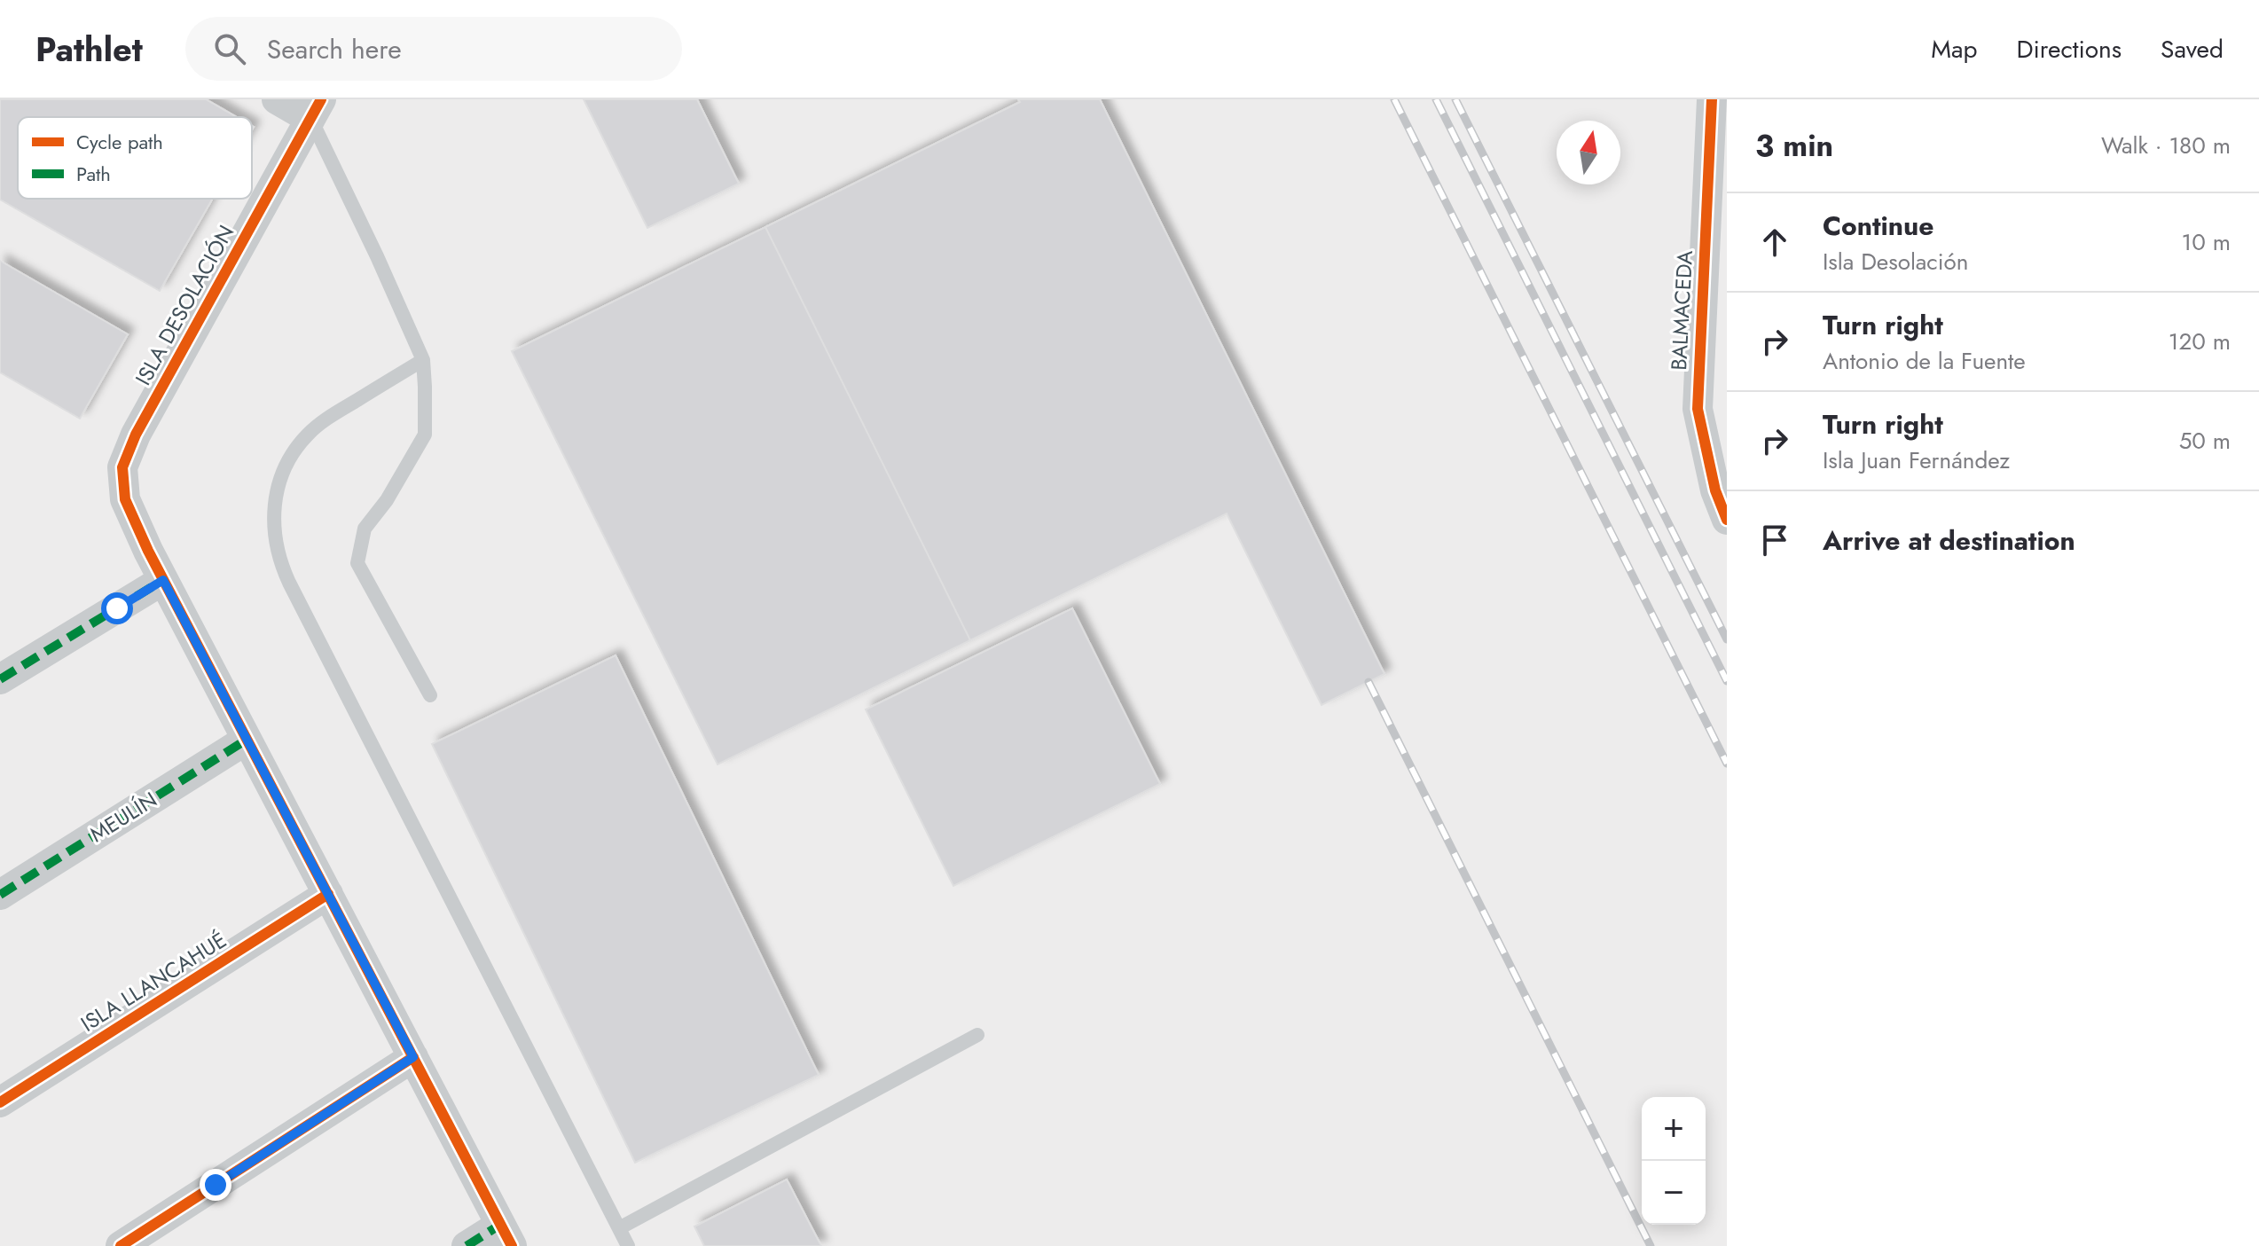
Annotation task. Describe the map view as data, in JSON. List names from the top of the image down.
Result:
{
  "streets": {
    "street": [
      "ISLA DESOLACIÓN",
      "BALMACEDA",
      "MEULÍN",
      "ISLA LLANCAHUÉ"
    ]
  },
  "legend": ["Cycle path", "Path"],
  "north": "top",
  "page": {
    "header": "Pathlet",
    "search": "Search here",
    "nav": ["Map", "Directions", "Saved"],
    "heading": ["3 min", "Walk · 180 m"],
    "list": [
      ["Continue", "Isla Desolación", "10 m"],
      ["Turn right", "Antonio de la Fuente", "120 m"],
      ["Turn right", "Isla Juan Fernández", "50 m"],
      "Arrive at destination"
    ],
    "map_buttons": ["+", "−"]
  }
}
